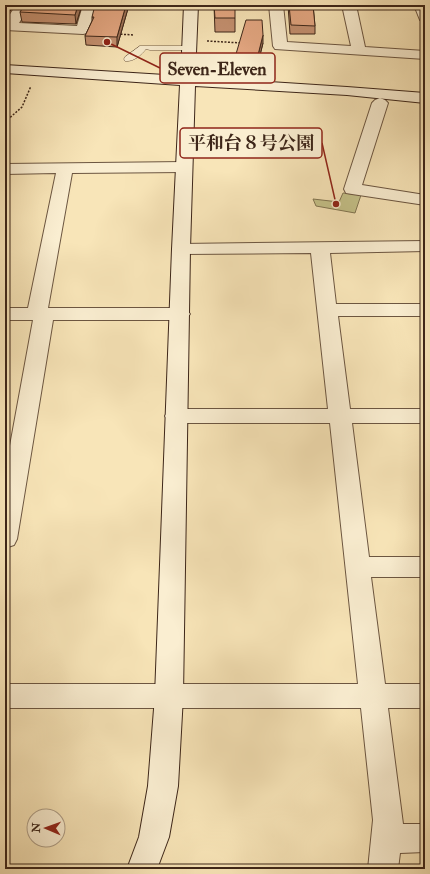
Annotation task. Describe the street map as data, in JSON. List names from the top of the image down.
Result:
{
  "places": ["Seven-Eleven", "平和台８号公園"],
  "north": "left"
}
